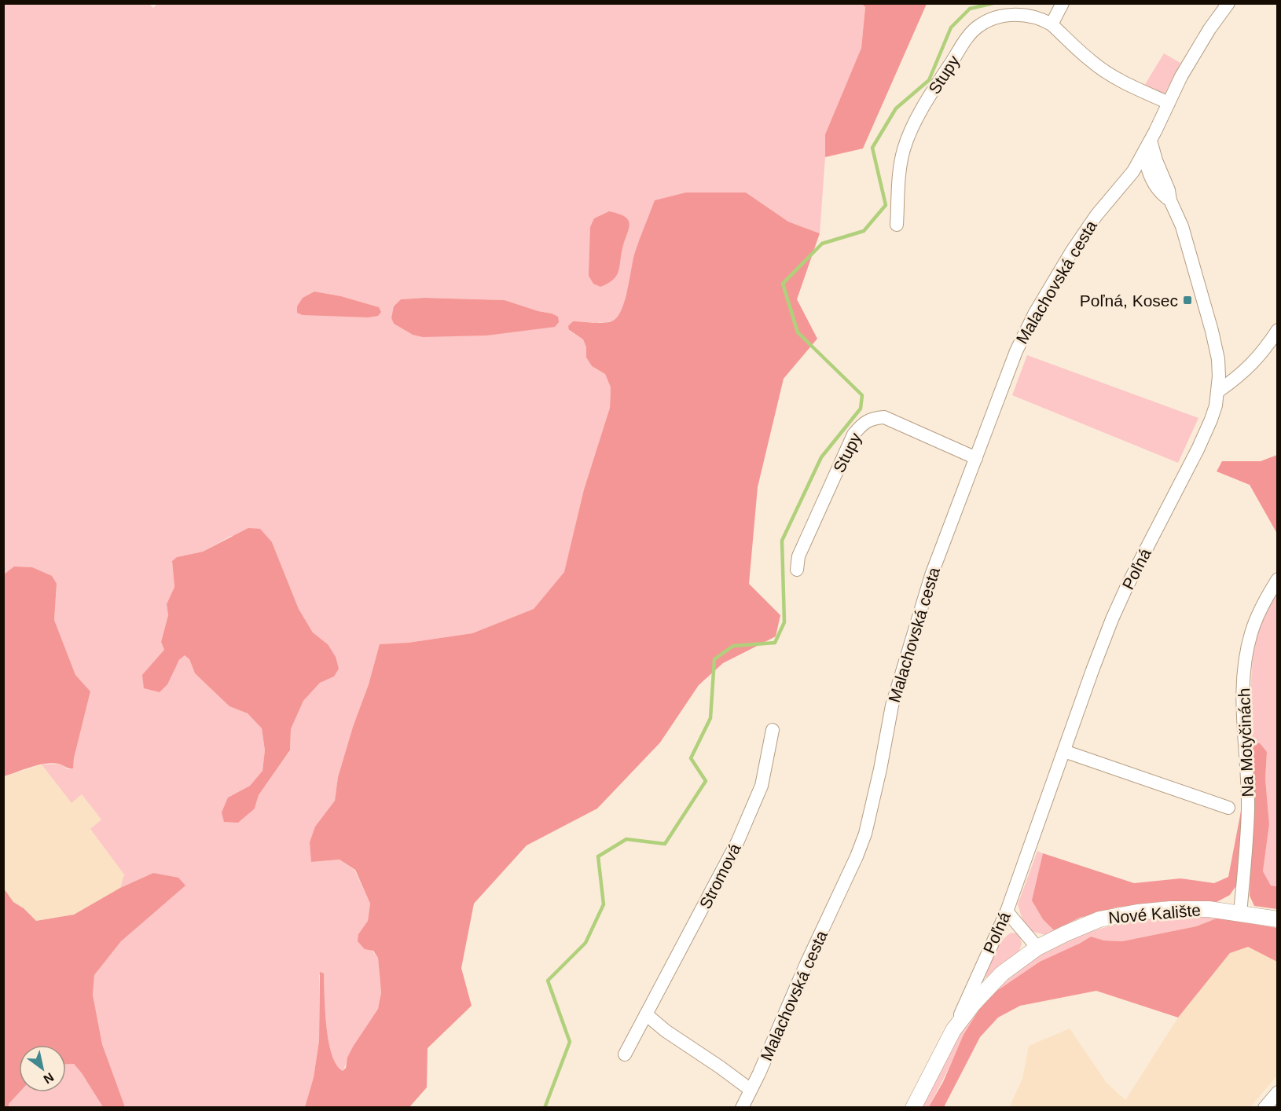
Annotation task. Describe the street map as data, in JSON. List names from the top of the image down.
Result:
{
  "streets": {
    "street": [
      "Stupy",
      "Malachovská cesta",
      "Poľná",
      "Na Motyčinách",
      "Stromová",
      "Nové Kalište"
    ]
  },
  "crossings": [
    ["Stupy", "Malachovská cesta"],
    ["Poľná", "Nové Kalište"],
    ["Na Motyčinách", "Nové Kalište"]
  ],
  "places": {
    "transit": ["Poľná, Kosec"]
  },
  "north": "bottom right"
}
